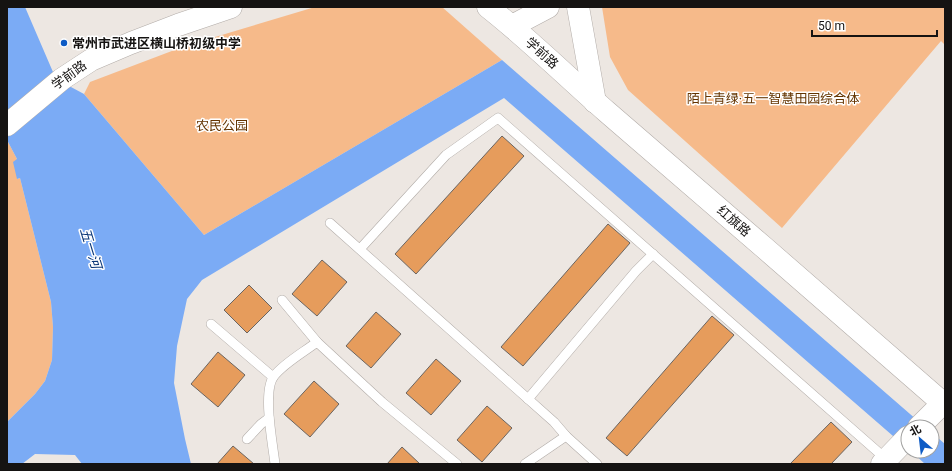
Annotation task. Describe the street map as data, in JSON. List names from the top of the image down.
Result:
{
  "streets": {
    "street": ["学前路", "红旗路"]
  },
  "crossings": [
    ["学前路", "红旗路"]
  ],
  "water": ["五一河"],
  "parks": ["陌上青绿·五一智慧田园综合体", "农民公园"],
  "places": ["常州市武进区横山桥初级中学"],
  "scale_bar": "50 m",
  "north": "top left"
}
